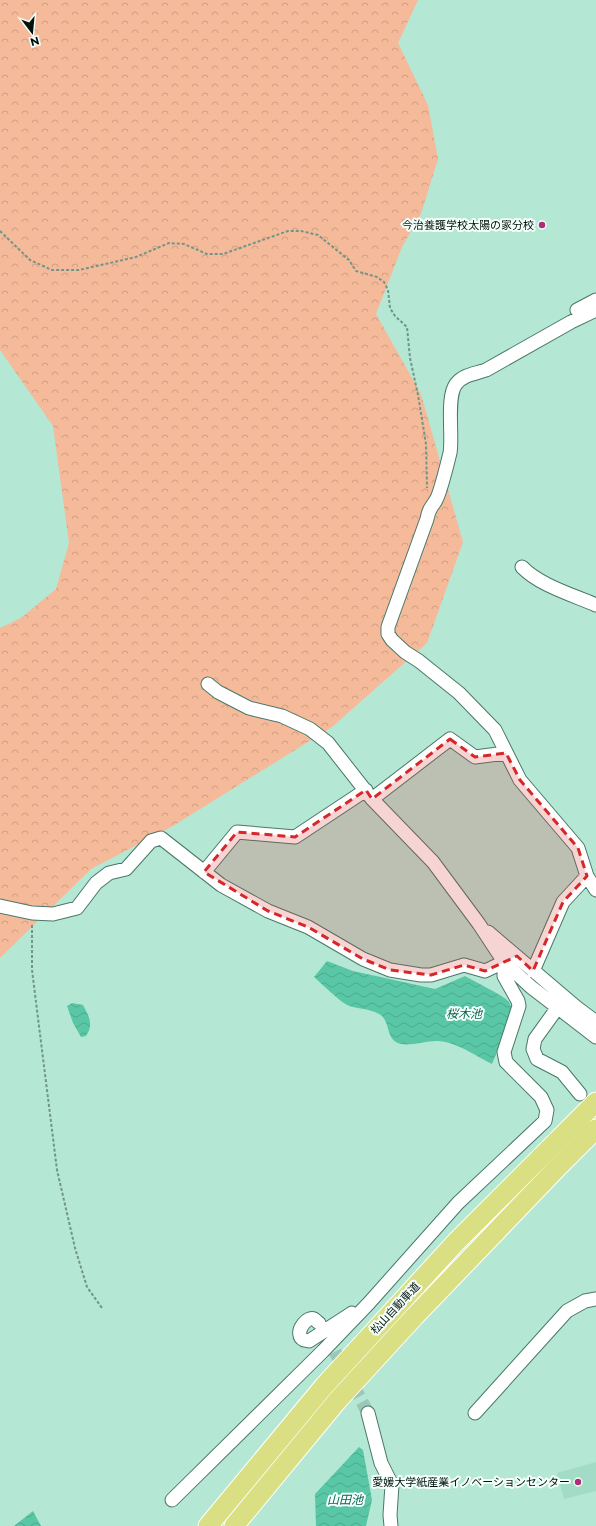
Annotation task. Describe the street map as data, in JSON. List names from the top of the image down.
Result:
{
  "streets": {
    "highway": ["松山自動車道"]
  },
  "water": ["桜木池", "山田池"],
  "places": ["今治養護学校太陽の家分校", "愛媛大学紙産業イノベーションセンター"],
  "north": "bottom"
}
